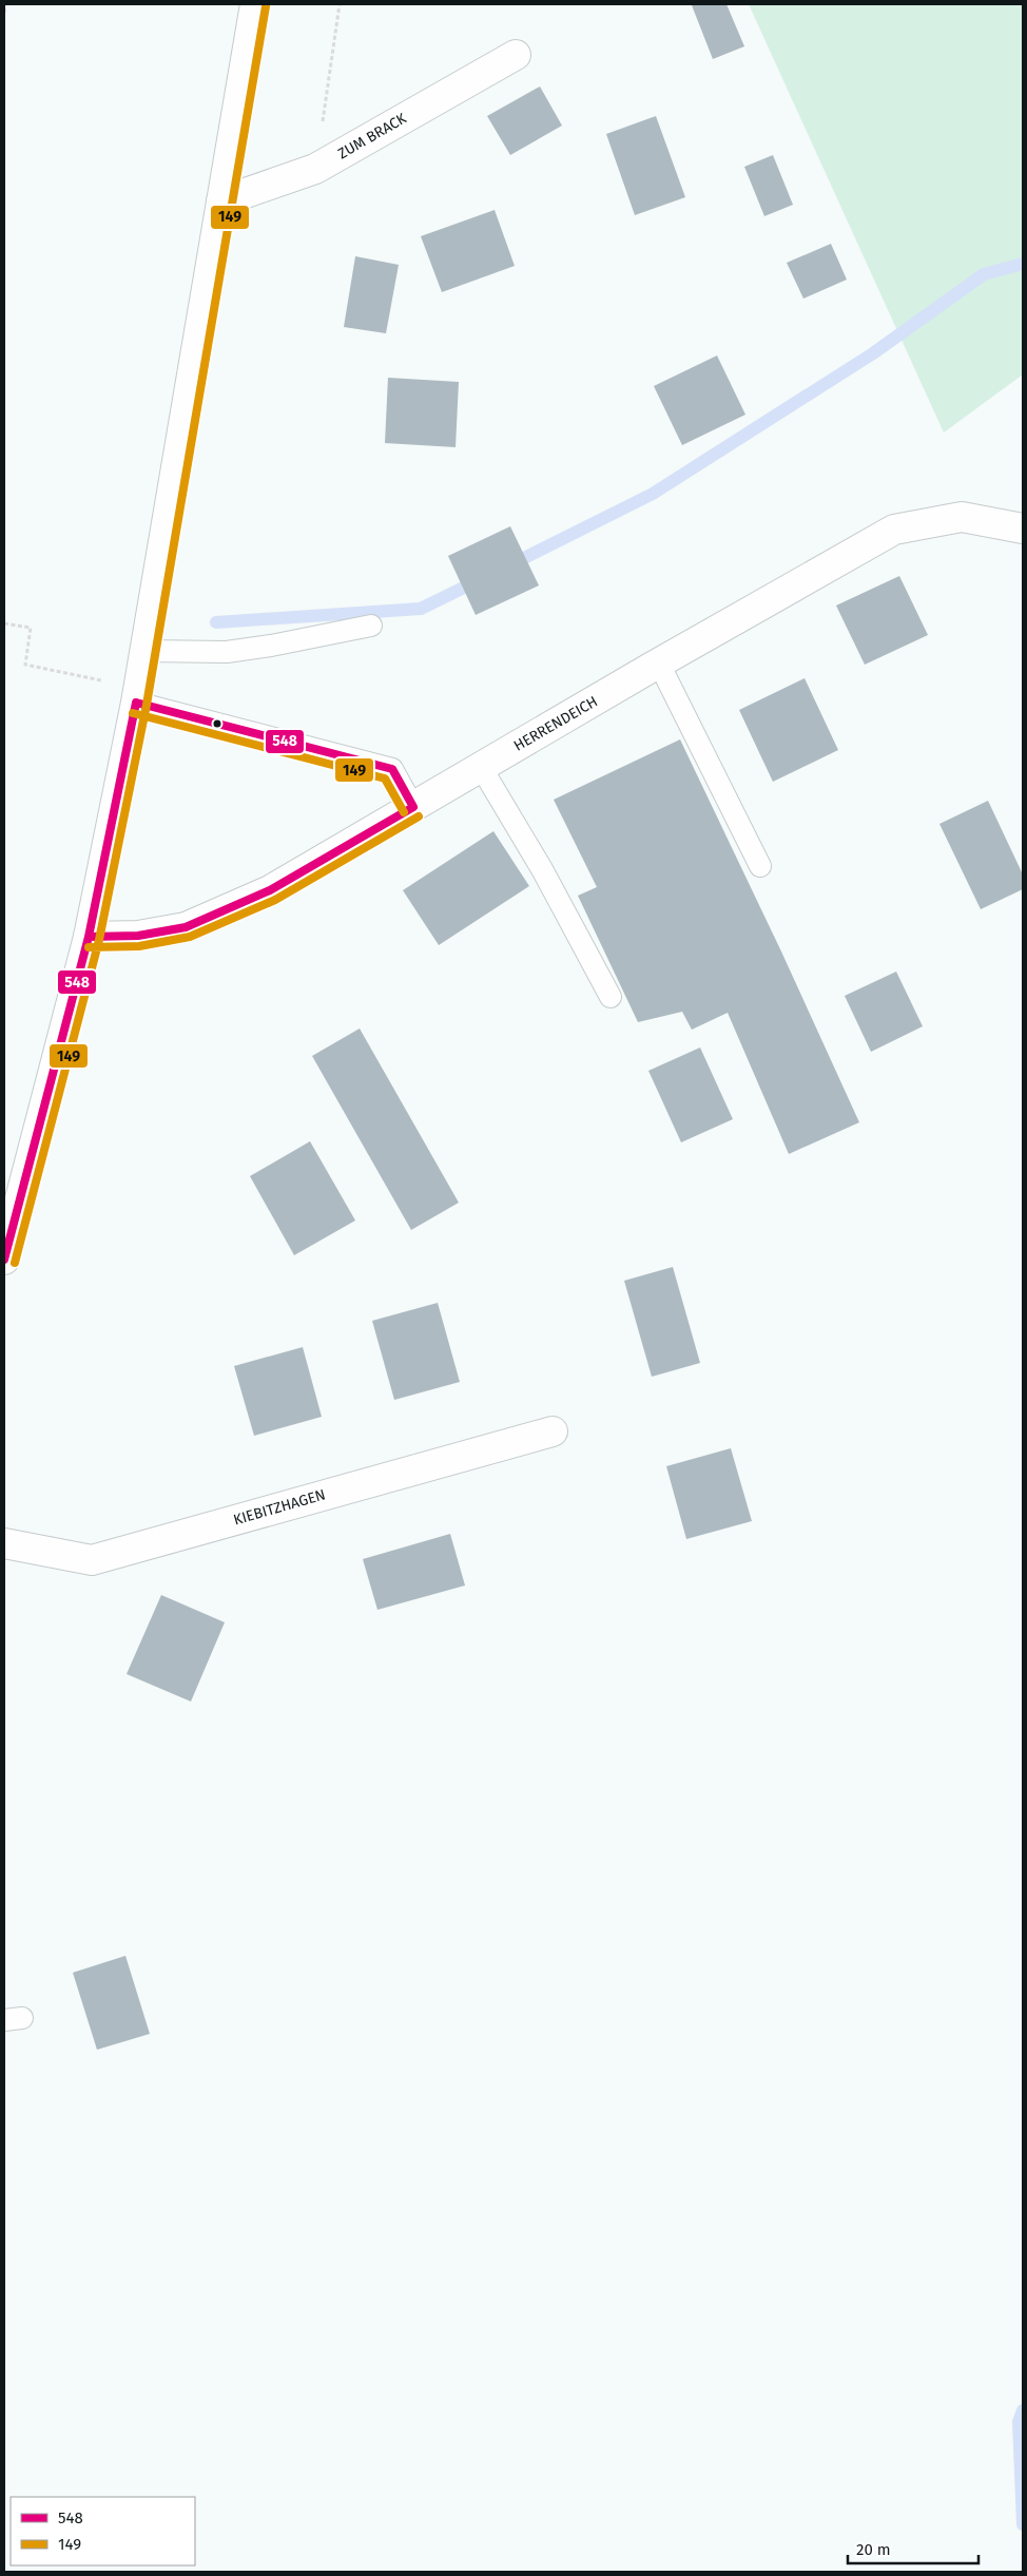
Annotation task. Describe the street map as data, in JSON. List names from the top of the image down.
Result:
{
  "streets": {
    "street": ["ZUM BRACK", "HERRENDEICH", "KIEBITZHAGEN"]
  },
  "lines": ["transit line 149", "transit line 548"],
  "legend": ["548", "149"],
  "scale_bar": "20 m"
}
